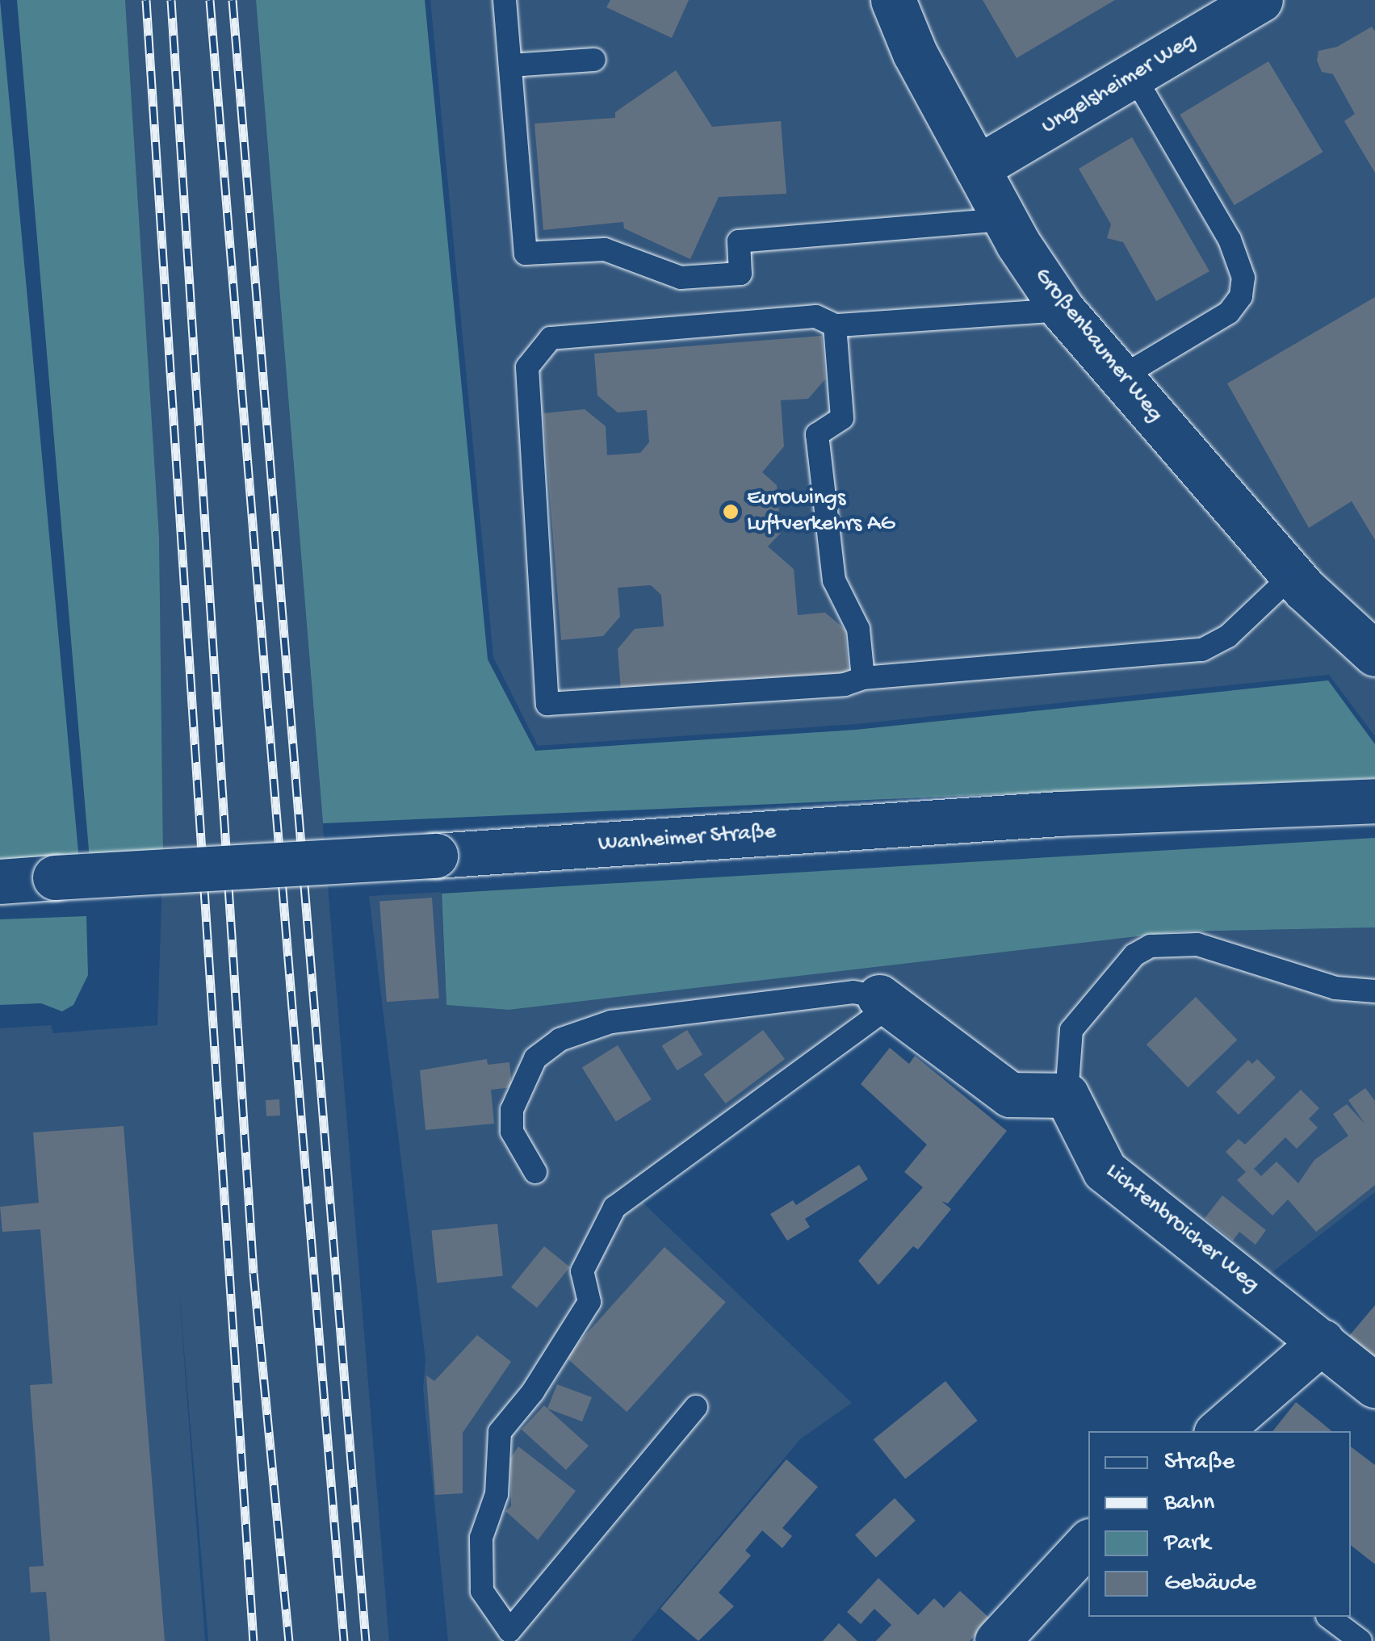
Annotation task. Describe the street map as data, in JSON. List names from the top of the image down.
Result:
{
  "streets": {
    "street": [
      "Ungelsheimer Weg",
      "Großenbaumer Weg",
      "Wanheimer Straße",
      "Lichtenbroicher Weg"
    ]
  },
  "crossings": [
    ["Ungelsheimer Weg", "Großenbaumer Weg"]
  ],
  "places": ["Eurowings Luftverkehrs AG"],
  "legend": [
    "Straße",
    "Bahn",
    "Park",
    "Gebäude"
  ]
}
